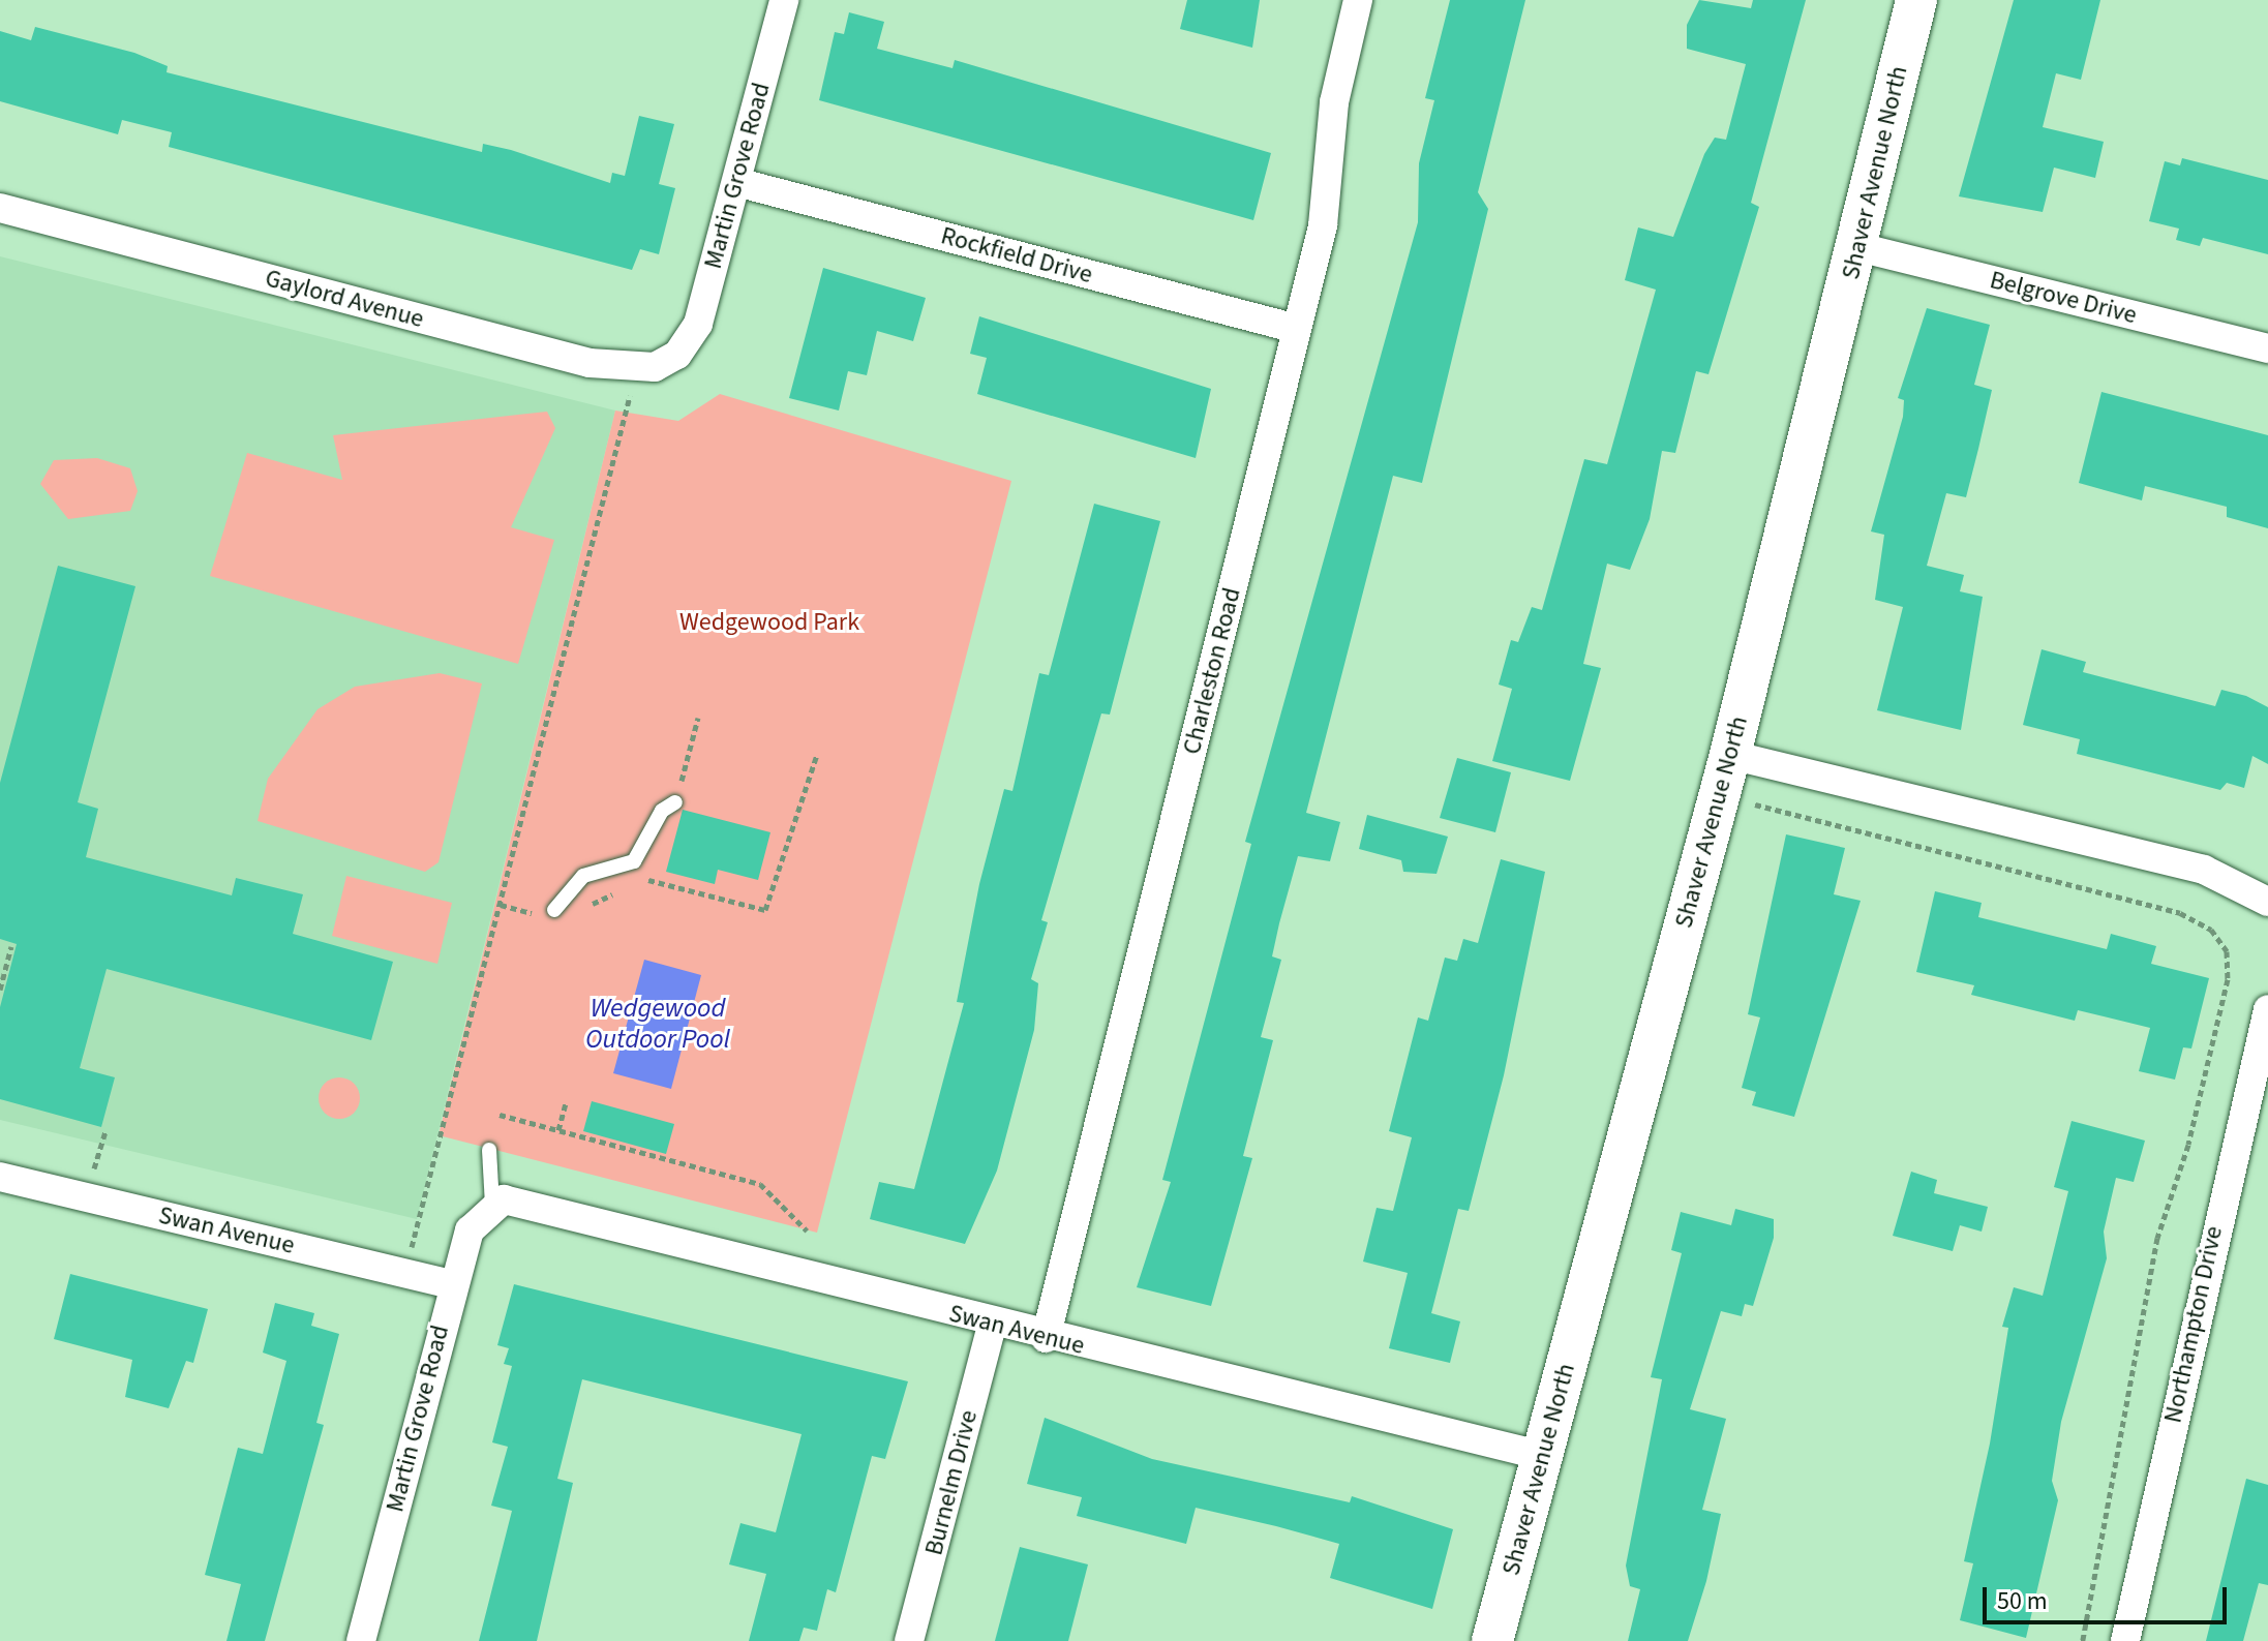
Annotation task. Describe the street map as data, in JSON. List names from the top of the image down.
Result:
{
  "streets": {
    "street": [
      "Shaver Avenue North",
      "Martin Grove Road",
      "Rockfield Drive",
      "Belgrove Drive",
      "Gaylord Avenue",
      "Charleston Road",
      "Swan Avenue",
      "Northampton Drive",
      "Burnelm Drive"
    ]
  },
  "crossings": [
    ["Shaver Avenue North", "Belgrove Drive"],
    ["Shaver Avenue North", "Swan Avenue"],
    ["Martin Grove Road", "Rockfield Drive"],
    ["Martin Grove Road", "Gaylord Avenue"],
    ["Martin Grove Road", "Swan Avenue"],
    ["Rockfield Drive", "Charleston Road"],
    ["Charleston Road", "Swan Avenue"],
    ["Swan Avenue", "Burnelm Drive"]
  ],
  "water": ["Wedgewood Outdoor Pool"],
  "parks": ["Wedgewood Park"],
  "scale_bar": "50 m"
}
